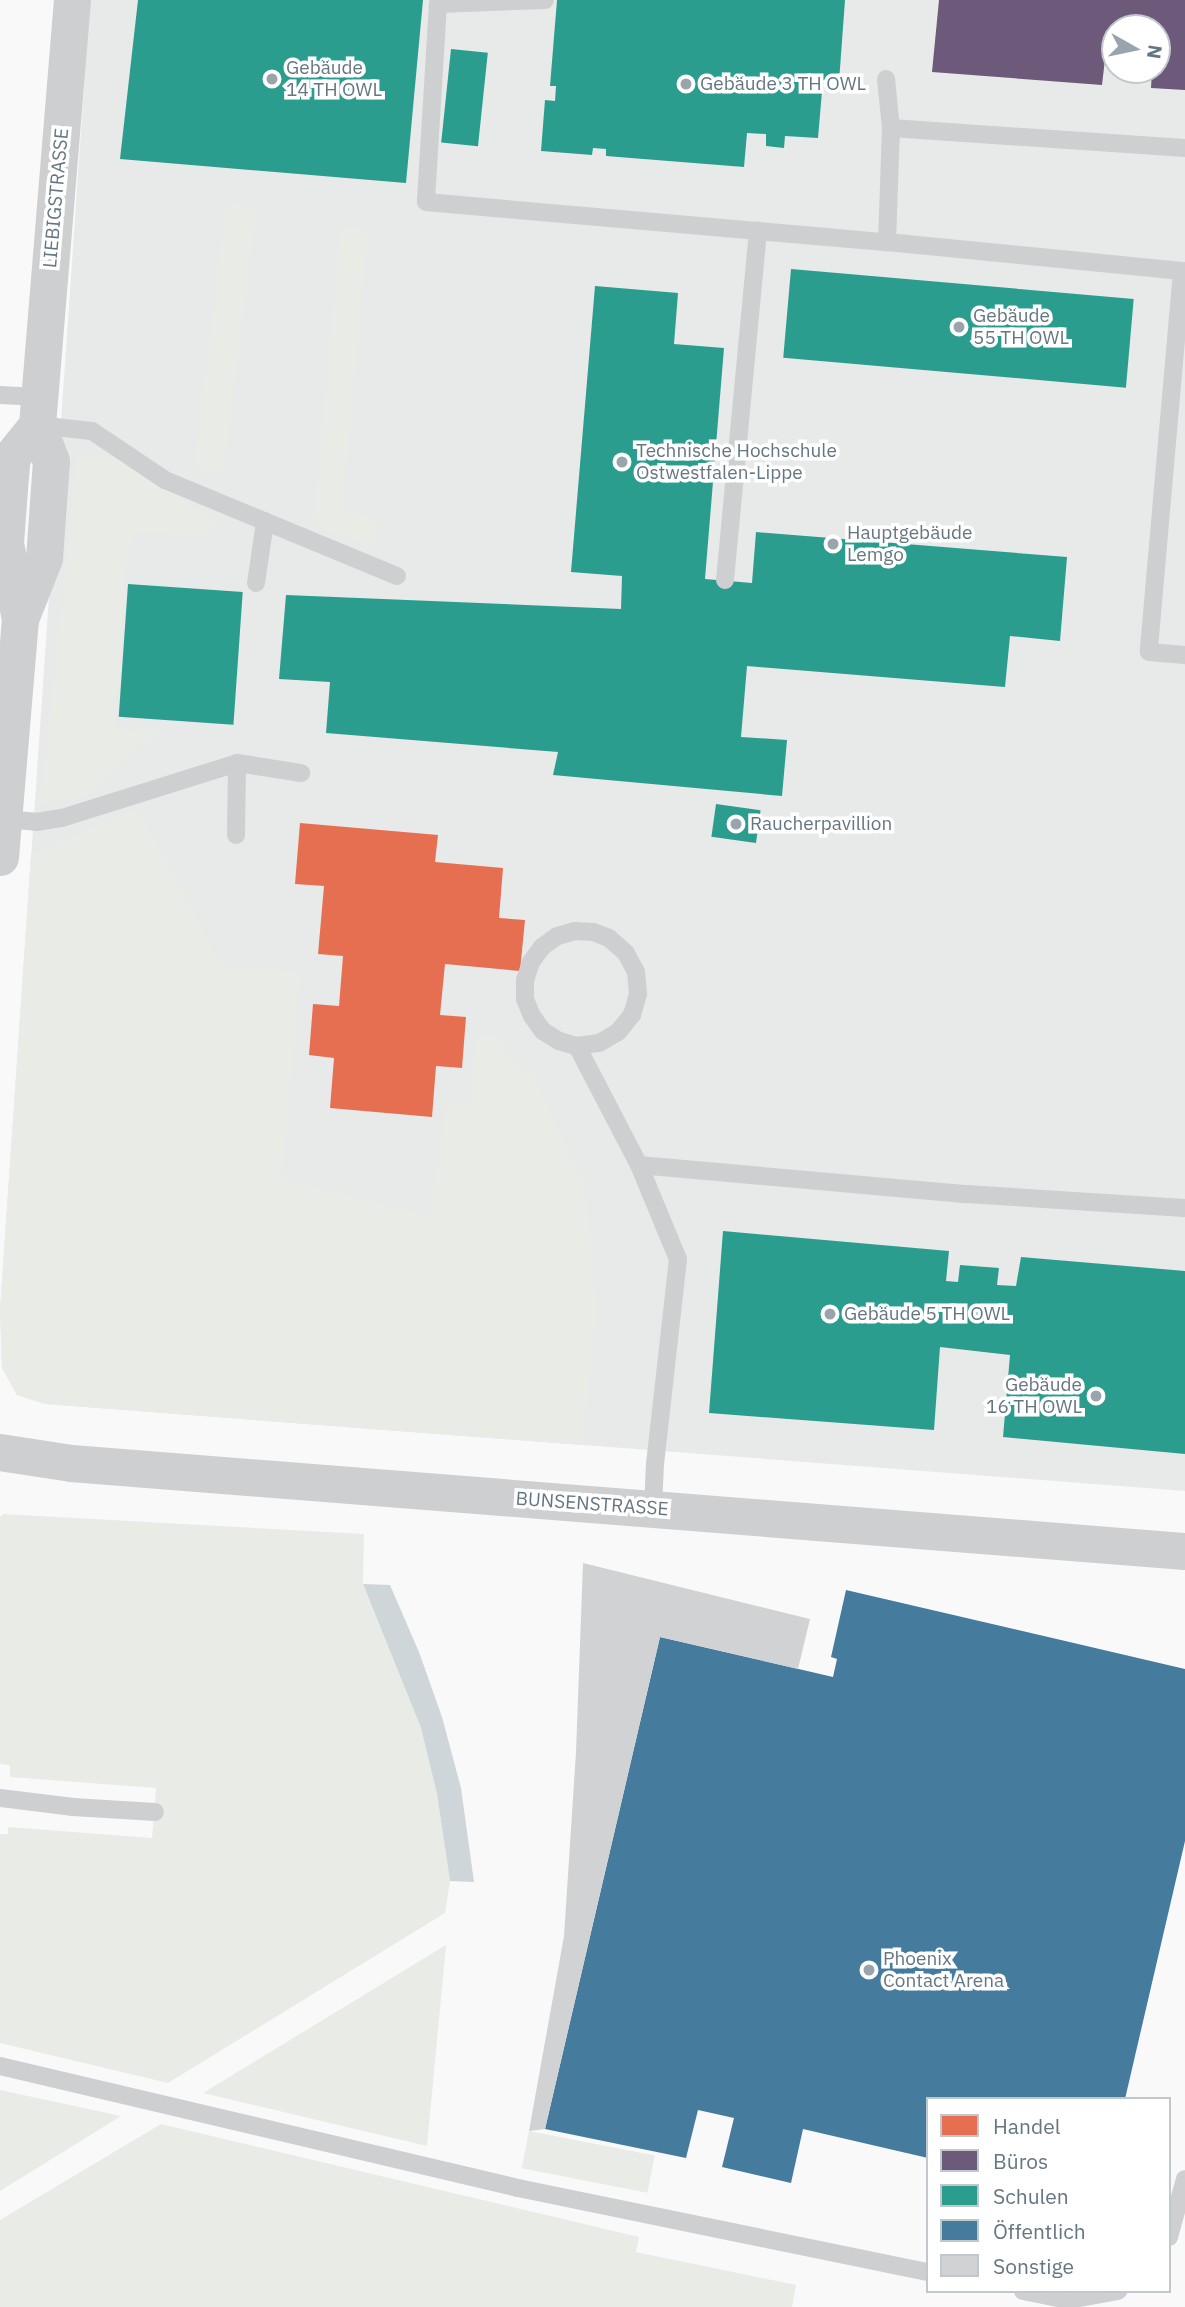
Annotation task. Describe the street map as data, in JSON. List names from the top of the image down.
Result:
{
  "streets": {
    "street": ["LIEBIGSTRASSE", "BUNSENSTRASSE"]
  },
  "places": [
    "Gebäude 14 TH OWL",
    "Gebäude 3 TH OWL",
    "Gebäude 55 TH OWL",
    "Technische Hochschule Ostwestfalen-Lippe",
    "Hauptgebäude Lemgo",
    "Raucherpavillion",
    "Gebäude 5 TH OWL",
    "Gebäude 16 TH OWL",
    "Phoenix Contact Arena"
  ],
  "legend": [
    "Handel",
    "Büros",
    "Schulen",
    "Öffentlich",
    "Sonstige"
  ],
  "north": "right"
}
